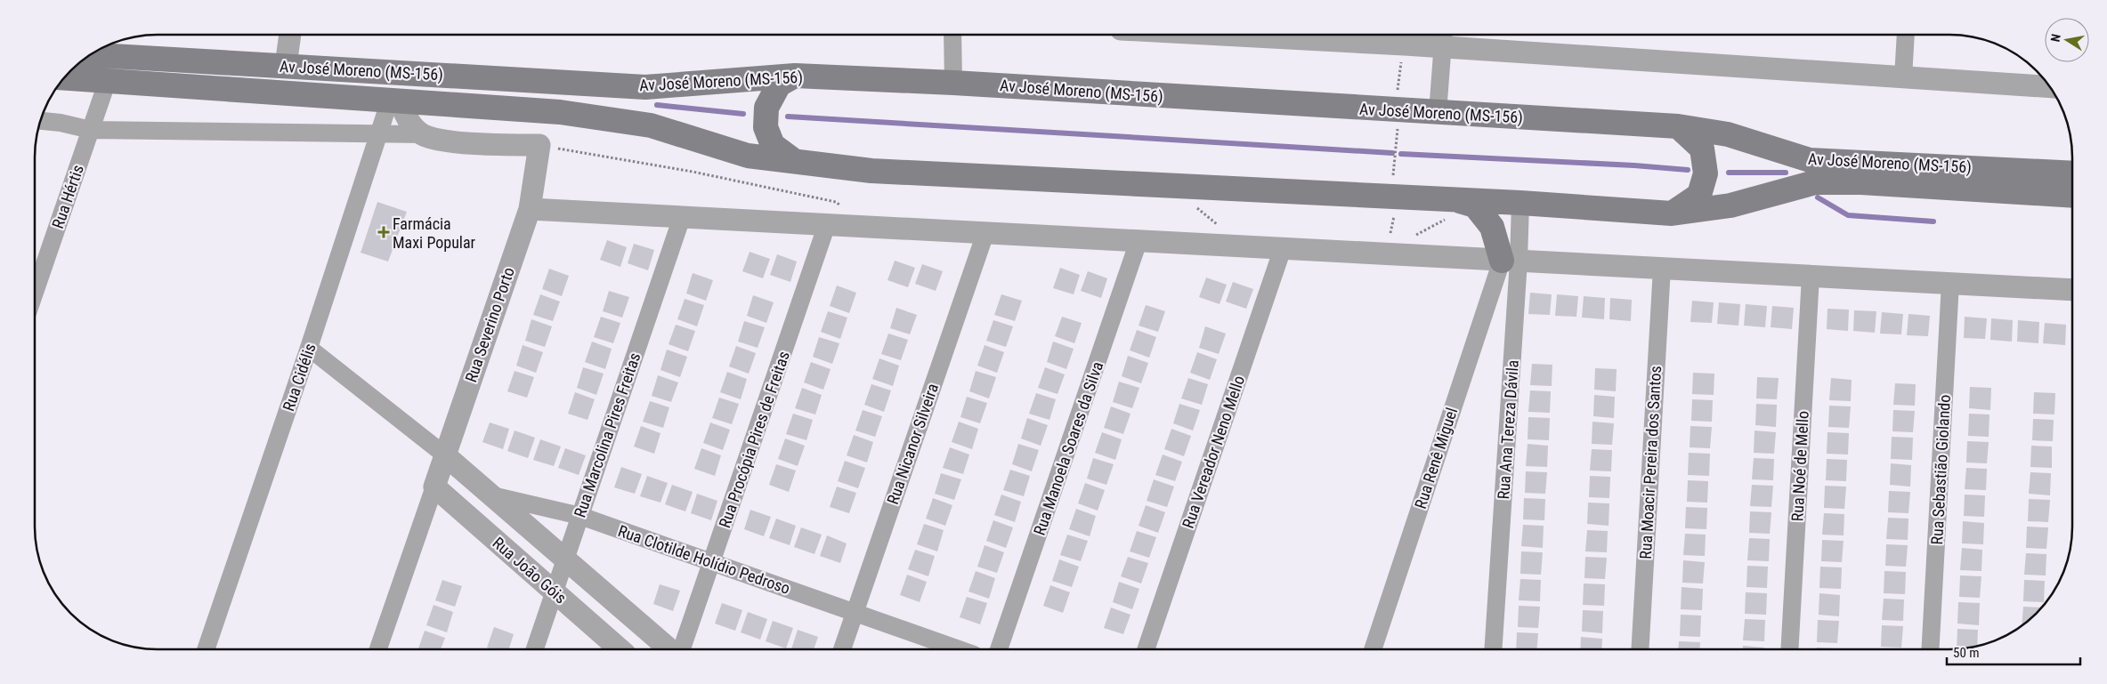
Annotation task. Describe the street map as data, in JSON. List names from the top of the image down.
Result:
{
  "streets": {
    "main road": ["Av José Moreno (MS-156)"],
    "street": [
      "Rua Hértis",
      "Rua Severino Porto",
      "Rua Cidélis",
      "Rua Ana Tereza Dávila",
      "Rua Marcolina Pires Freitas",
      "Rua Procópia Pires de Freitas",
      "Rua Nicanor Silveira",
      "Rua Manoela Soares da Silva",
      "Rua Vereador Neno Mello",
      "Rua Renê Miguel",
      "Rua Moacir Pereira dos Santos",
      "Rua Noé de Mello",
      "Rua Sebastião Giolando",
      "Rua Clotilde Holídio Pedroso",
      "Rua João Góis"
    ]
  },
  "crossings": [
    ["Av José Moreno (MS-156)", "Rua Hértis"],
    ["Av José Moreno (MS-156)", "Rua Cidélis"],
    ["Av José Moreno (MS-156)", "Rua Ana Tereza Dávila"],
    ["Rua Severino Porto", "Rua Clotilde Holídio Pedroso"],
    ["Rua Severino Porto", "Rua João Góis"],
    ["Rua Ana Tereza Dávila", "Rua Renê Miguel"],
    ["Rua Marcolina Pires Freitas", "Rua Clotilde Holídio Pedroso"],
    ["Rua Marcolina Pires Freitas", "Rua João Góis"],
    ["Rua Procópia Pires de Freitas", "Rua Clotilde Holídio Pedroso"],
    ["Rua Nicanor Silveira", "Rua Clotilde Holídio Pedroso"],
    ["Rua Clotilde Holídio Pedroso", "Rua João Góis"]
  ],
  "places": {
    "health": ["Farmácia Maxi Popular"]
  },
  "scale_bar": "50 m",
  "north": "left"
}
